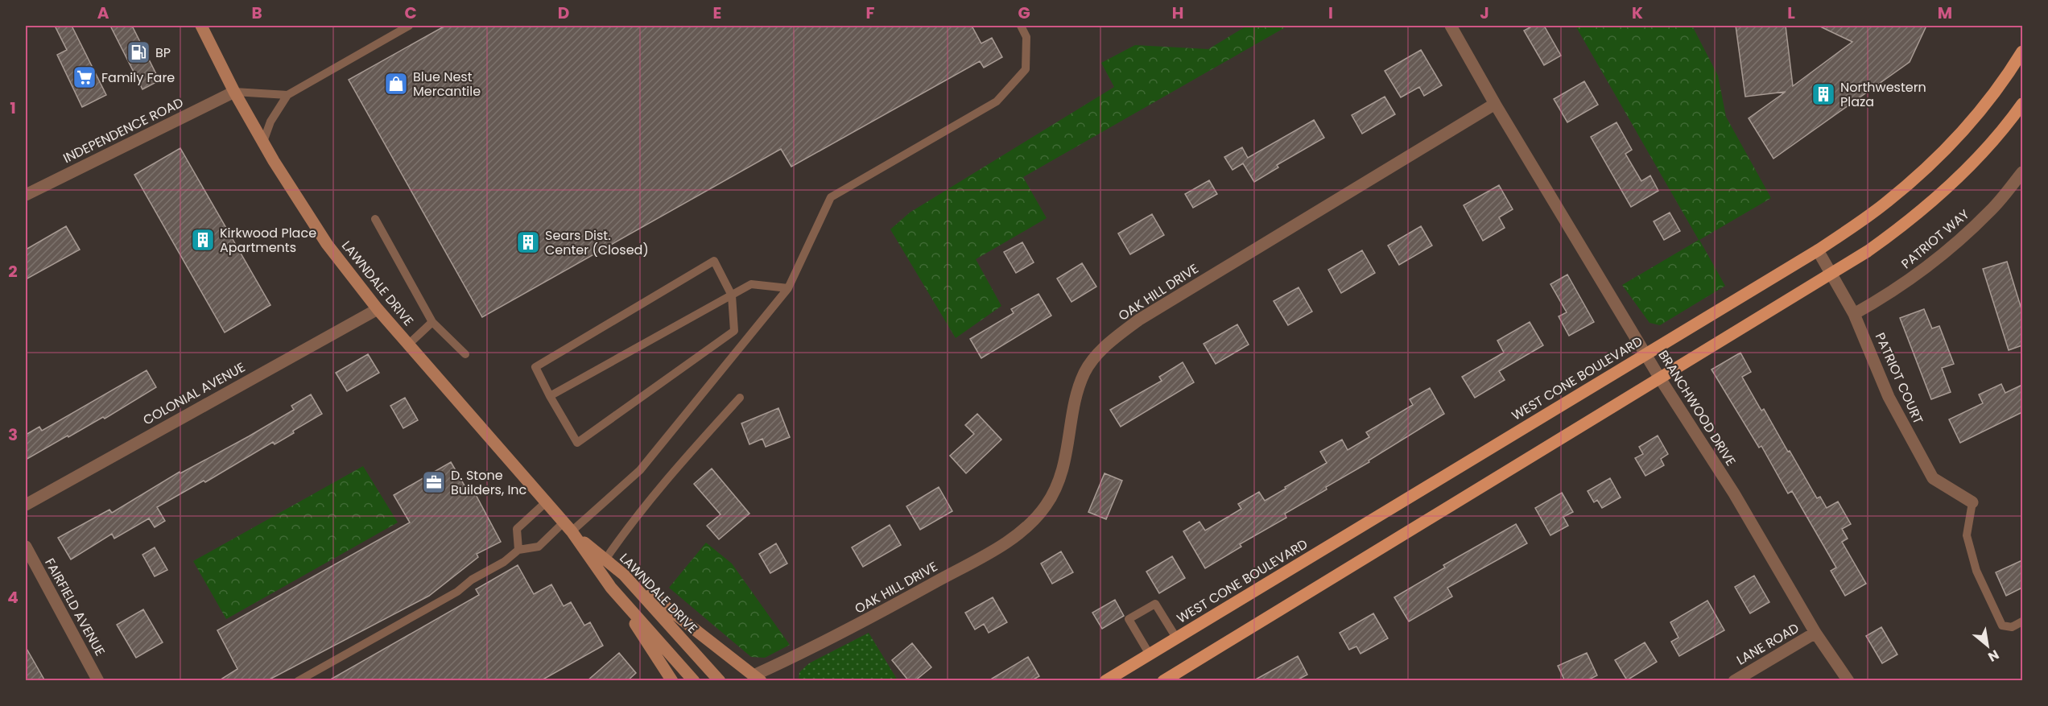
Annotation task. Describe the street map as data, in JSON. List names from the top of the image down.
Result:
{
  "streets": {
    "main road": ["LAWNDALE DRIVE", "WEST CONE BOULEVARD"],
    "street": [
      "INDEPENDENCE ROAD",
      "PATRIOT WAY",
      "OAK HILL DRIVE",
      "PATRIOT COURT",
      "COLONIAL AVENUE",
      "BRANCHWOOD DRIVE",
      "FAIRFIELD AVENUE",
      "LANE ROAD"
    ]
  },
  "crossings": [
    ["INDEPENDENCE ROAD", "LAWNDALE DRIVE"],
    ["PATRIOT WAY", "PATRIOT COURT"],
    ["LAWNDALE DRIVE", "COLONIAL AVENUE"],
    ["OAK HILL DRIVE", "BRANCHWOOD DRIVE"],
    ["WEST CONE BOULEVARD", "PATRIOT COURT"],
    ["WEST CONE BOULEVARD", "BRANCHWOOD DRIVE"],
    ["BRANCHWOOD DRIVE", "LANE ROAD"]
  ],
  "places": {
    "fuel station": ["BP"],
    "supermarket": ["Family Fare"],
    "shop": ["Blue Nest Mercantile"],
    "building": ["Northwestern Plaza", "Kirkwood Place Apartments", "Sears Dist. Center (Closed)"],
    "office": ["D. Stone Builders, Inc"]
  },
  "north": "bottom right",
  "grid": {
    "columns": [
      "A",
      "B",
      "C",
      "D",
      "E",
      "F",
      "G",
      "H",
      "I",
      "J",
      "K",
      "L",
      "M"
    ],
    "rows": [
      "1",
      "2",
      "3",
      "4"
    ]
  }
}
